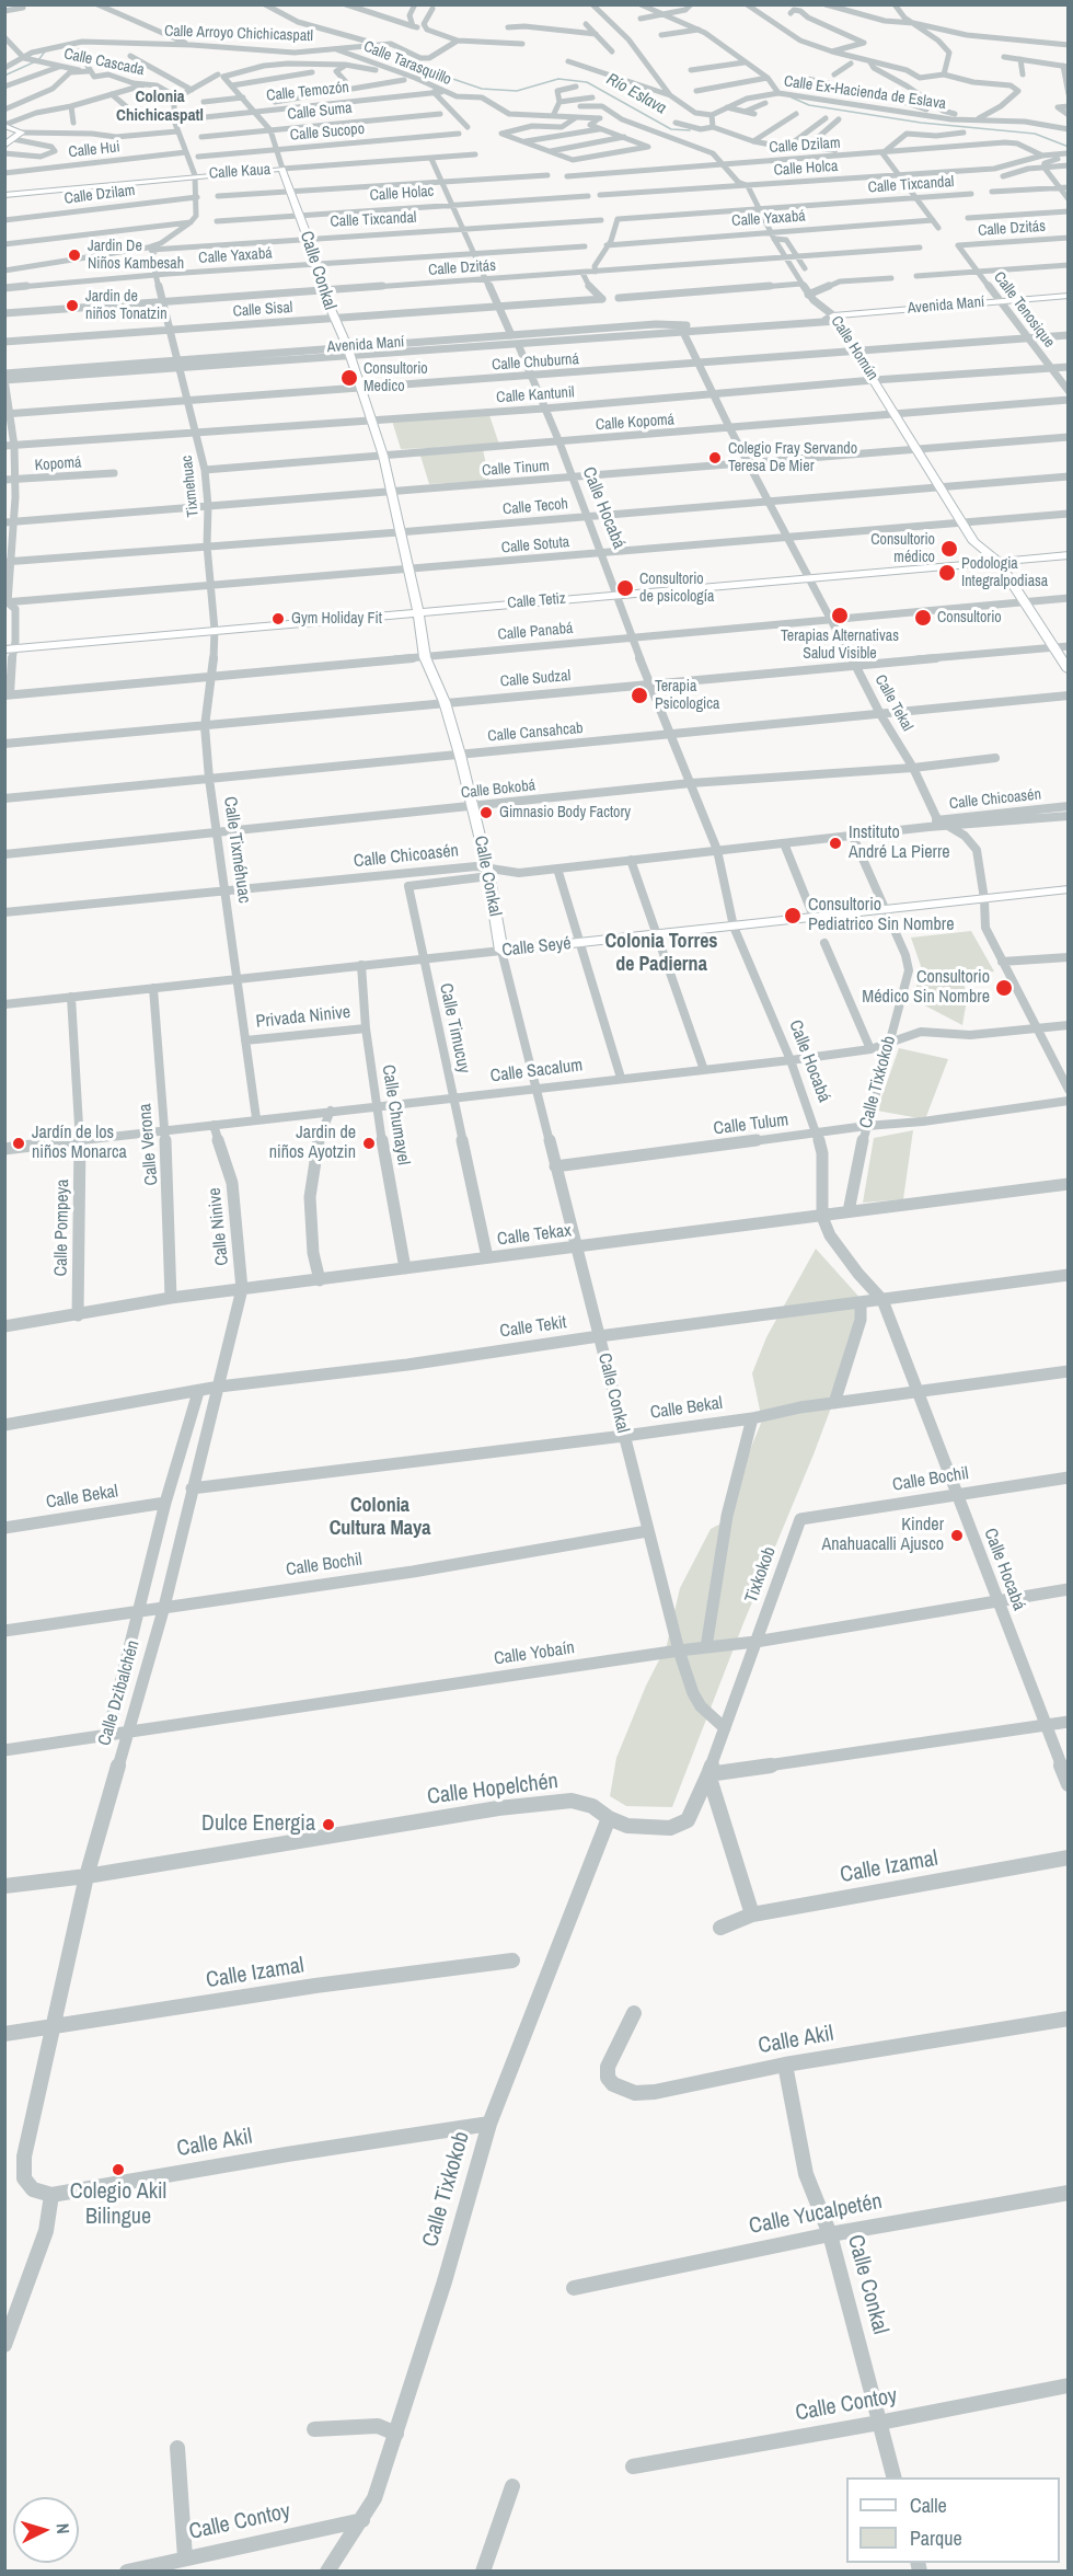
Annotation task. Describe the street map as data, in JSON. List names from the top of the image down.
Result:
{
  "streets": {
    "street": [
      "Calle Arroyo Chichicaspatl",
      "Calle Cascada",
      "Calle Tarasquillo",
      "Calle Temozón",
      "Calle Ex-Hacienda de Eslava",
      "Calle Suma",
      "Calle Sucopo",
      "Calle Dzilam",
      "Calle Hui",
      "Calle Holca",
      "Calle Kaua",
      "Calle Tixcandal",
      "Calle Holac",
      "Calle Yaxabá",
      "Calle Dzitás",
      "Calle Conkal",
      "Avenida Maní",
      "Calle Sisal",
      "Calle Tenosique",
      "Calle Homún",
      "Calle Chuburná",
      "Calle Kantunil",
      "Calle Kopomá",
      "Kopomá",
      "Calle Tinum",
      "Tixmehuac",
      "Calle Tecoh",
      "Calle Hocabá",
      "Calle Sotuta",
      "Calle Tetiz",
      "Calle Panabá",
      "Calle Sudzal",
      "Calle Tekal",
      "Calle Cansahcab",
      "Calle Bokobá",
      "Calle Chicoasén",
      "Calle Tixméhuac",
      "Calle Seyé",
      "Privada Ninive",
      "Calle Timucuy",
      "Calle Sacalum",
      "Calle Tixkokob",
      "Calle Chumayel",
      "Calle Tulum",
      "Calle Verona",
      "Calle Ninive",
      "Calle Pompeya",
      "Calle Tekax",
      "Calle Tekit",
      "Calle Bekal",
      "Calle Bochil",
      "Tixkokob",
      "Calle Yobaín",
      "Calle Dzibalchén",
      "Calle Hopelchén",
      "Calle Izamal",
      "Calle Akil",
      "Calle Yucalpetén",
      "Calle Contoy"
    ]
  },
  "crossings": [
    ["Calle Arroyo Chichicaspatl", "Calle Cascada"],
    ["Calle Arroyo Chichicaspatl", "Calle Tarasquillo"],
    ["Calle Tarasquillo", "Calle Temozón"],
    ["Calle Tarasquillo", "Calle Homún"],
    ["Calle Temozón", "Calle Conkal"],
    ["Calle Suma", "Calle Conkal"],
    ["Calle Sucopo", "Calle Conkal"],
    ["Calle Dzilam", "Calle Holca"],
    ["Calle Dzilam", "Calle Homún"],
    ["Calle Holca", "Calle Homún"],
    ["Calle Kaua", "Calle Conkal"],
    ["Calle Kaua", "Calle Hocabá"],
    ["Calle Tixcandal", "Calle Yaxabá"],
    ["Calle Tixcandal", "Calle Conkal"],
    ["Calle Tixcandal", "Calle Homún"],
    ["Calle Tixcandal", "Tixmehuac"],
    ["Calle Tixcandal", "Calle Hocabá"],
    ["Calle Holac", "Calle Conkal"],
    ["Calle Holac", "Calle Hocabá"],
    ["Calle Yaxabá", "Calle Conkal"],
    ["Calle Yaxabá", "Calle Homún"],
    ["Calle Yaxabá", "Tixmehuac"],
    ["Calle Yaxabá", "Calle Hocabá"],
    ["Calle Dzitás", "Calle Conkal"],
    ["Calle Dzitás", "Calle Sisal"],
    ["Calle Dzitás", "Calle Tenosique"],
    ["Calle Dzitás", "Calle Homún"],
    ["Calle Dzitás", "Tixmehuac"],
    ["Calle Dzitás", "Calle Hocabá"],
    ["Calle Conkal", "Avenida Maní"],
    ["Calle Conkal", "Calle Sisal"],
    ["Calle Conkal", "Calle Chuburná"],
    ["Calle Conkal", "Calle Kantunil"],
    ["Calle Conkal", "Calle Kopomá"],
    ["Calle Conkal", "Calle Tinum"],
    ["Calle Conkal", "Calle Tecoh"],
    ["Calle Conkal", "Calle Sotuta"],
    ["Calle Conkal", "Calle Tetiz"],
    ["Calle Conkal", "Calle Panabá"],
    ["Calle Conkal", "Calle Sudzal"],
    ["Calle Conkal", "Calle Cansahcab"],
    ["Calle Conkal", "Calle Bokobá"],
    ["Calle Conkal", "Calle Chicoasén"],
    ["Calle Conkal", "Calle Seyé"],
    ["Calle Conkal", "Calle Timucuy"],
    ["Calle Conkal", "Calle Sacalum"],
    ["Calle Conkal", "Calle Tulum"],
    ["Calle Conkal", "Calle Tekax"],
    ["Calle Conkal", "Calle Tekit"],
    ["Calle Conkal", "Calle Bekal"],
    ["Calle Conkal", "Calle Bochil"],
    ["Calle Conkal", "Calle Yobaín"],
    ["Calle Conkal", "Calle Akil"],
    ["Calle Conkal", "Calle Yucalpetén"],
    ["Calle Conkal", "Calle Contoy"],
    ["Avenida Maní", "Calle Tenosique"],
    ["Avenida Maní", "Calle Homún"],
    ["Avenida Maní", "Tixmehuac"],
    ["Avenida Maní", "Calle Hocabá"],
    ["Avenida Maní", "Calle Tekal"],
    ["Calle Sisal", "Tixmehuac"],
    ["Calle Sisal", "Calle Hocabá"],
    ["Calle Tenosique", "Calle Chuburná"],
    ["Calle Tenosique", "Calle Kantunil"],
    ["Calle Homún", "Calle Chuburná"],
    ["Calle Homún", "Calle Kantunil"],
    ["Calle Homún", "Calle Kopomá"],
    ["Calle Homún", "Calle Tinum"],
    ["Calle Homún", "Calle Tecoh"],
    ["Calle Homún", "Calle Sotuta"],
    ["Calle Homún", "Calle Tetiz"],
    ["Calle Homún", "Calle Panabá"],
    ["Calle Homún", "Calle Sudzal"],
    ["Calle Chuburná", "Tixmehuac"],
    ["Calle Chuburná", "Calle Hocabá"],
    ["Calle Chuburná", "Calle Tekal"],
    ["Calle Kantunil", "Tixmehuac"],
    ["Calle Kantunil", "Calle Hocabá"],
    ["Calle Kantunil", "Calle Tekal"],
    ["Calle Kopomá", "Tixmehuac"],
    ["Calle Kopomá", "Calle Hocabá"],
    ["Calle Kopomá", "Calle Tekal"],
    ["Calle Tinum", "Tixmehuac"],
    ["Calle Tinum", "Calle Hocabá"],
    ["Calle Tinum", "Calle Tekal"],
    ["Tixmehuac", "Calle Tecoh"],
    ["Tixmehuac", "Calle Sotuta"],
    ["Tixmehuac", "Calle Tetiz"],
    ["Tixmehuac", "Calle Panabá"],
    ["Tixmehuac", "Calle Sudzal"],
    ["Tixmehuac", "Calle Tixméhuac"],
    ["Calle Tecoh", "Calle Hocabá"],
    ["Calle Tecoh", "Calle Tekal"],
    ["Calle Hocabá", "Calle Sotuta"],
    ["Calle Hocabá", "Calle Tetiz"],
    ["Calle Hocabá", "Calle Panabá"],
    ["Calle Hocabá", "Calle Sudzal"],
    ["Calle Hocabá", "Calle Cansahcab"],
    ["Calle Hocabá", "Calle Bokobá"],
    ["Calle Hocabá", "Calle Chicoasén"],
    ["Calle Hocabá", "Calle Seyé"],
    ["Calle Hocabá", "Calle Sacalum"],
    ["Calle Hocabá", "Calle Tulum"],
    ["Calle Hocabá", "Calle Tekax"],
    ["Calle Hocabá", "Calle Tekit"],
    ["Calle Hocabá", "Calle Bekal"],
    ["Calle Hocabá", "Calle Bochil"],
    ["Calle Hocabá", "Calle Yobaín"],
    ["Calle Sotuta", "Calle Tekal"],
    ["Calle Tetiz", "Calle Tekal"],
    ["Calle Panabá", "Calle Tekal"],
    ["Calle Sudzal", "Calle Tekal"],
    ["Calle Sudzal", "Calle Tixméhuac"],
    ["Calle Tekal", "Calle Cansahcab"],
    ["Calle Tekal", "Calle Bokobá"],
    ["Calle Tekal", "Calle Chicoasén"],
    ["Calle Tekal", "Calle Seyé"],
    ["Calle Tekal", "Calle Sacalum"],
    ["Calle Cansahcab", "Calle Tixméhuac"],
    ["Calle Bokobá", "Calle Tixméhuac"],
    ["Calle Chicoasén", "Calle Tixméhuac"],
    ["Calle Chicoasén", "Calle Timucuy"],
    ["Calle Tixméhuac", "Calle Seyé"],
    ["Calle Seyé", "Calle Timucuy"],
    ["Calle Seyé", "Calle Tixkokob"],
    ["Calle Seyé", "Calle Chumayel"],
    ["Calle Seyé", "Calle Verona"],
    ["Privada Ninive", "Calle Chumayel"],
    ["Calle Timucuy", "Calle Sacalum"],
    ["Calle Timucuy", "Calle Tekax"],
    ["Calle Sacalum", "Calle Tixkokob"],
    ["Calle Sacalum", "Calle Chumayel"],
    ["Calle Sacalum", "Calle Verona"],
    ["Calle Sacalum", "Calle Ninive"],
    ["Calle Sacalum", "Calle Pompeya"],
    ["Calle Tixkokob", "Calle Tulum"],
    ["Calle Tixkokob", "Calle Tekax"],
    ["Calle Tixkokob", "Calle Hopelchén"],
    ["Calle Tixkokob", "Calle Akil"],
    ["Calle Tixkokob", "Calle Contoy"],
    ["Calle Chumayel", "Calle Tekax"],
    ["Calle Verona", "Calle Tekax"],
    ["Calle Ninive", "Calle Tekax"],
    ["Calle Ninive", "Calle Dzibalchén"],
    ["Calle Pompeya", "Calle Tekax"],
    ["Calle Tekax", "Calle Dzibalchén"],
    ["Calle Tekit", "Calle Dzibalchén"],
    ["Calle Bekal", "Calle Dzibalchén"],
    ["Calle Bochil", "Tixkokob"],
    ["Calle Bochil", "Calle Dzibalchén"],
    ["Tixkokob", "Calle Yobaín"],
    ["Calle Yobaín", "Calle Dzibalchén"],
    ["Calle Dzibalchén", "Calle Hopelchén"],
    ["Calle Dzibalchén", "Calle Izamal"],
    ["Calle Dzibalchén", "Calle Akil"]
  ],
  "districts": ["Colonia Chichicaspatl", "Colonia Torres de Padierna", "Colonia Cultura Maya"],
  "water": ["Río Eslava"],
  "places": [
    "Jardin De Niños Kambesah",
    "Jardin de niños Tonatzin",
    "Consultorio Medico",
    "Colegio Fray Servando Teresa De Mier",
    "Consultorio médico",
    "Podologia Integralpodiasa",
    "Consultorio de psicología",
    "Terapias Alternativas Salud Visible",
    "Consultorio",
    "Gym Holiday Fit",
    "Terapia Psicologica",
    "Gimnasio Body Factory",
    "Instituto André La Pierre",
    "Consultorio Pediatrico Sin Nombre",
    "Consultorio Médico Sin Nombre",
    "Jardín de los niños Monarca",
    "Jardin de niños Ayotzin",
    "Kinder Anahuacalli Ajusco",
    "Dulce Energia",
    "Colegio Akil Bilingue"
  ],
  "legend": ["Calle", "Parque"],
  "north": "right"
}
